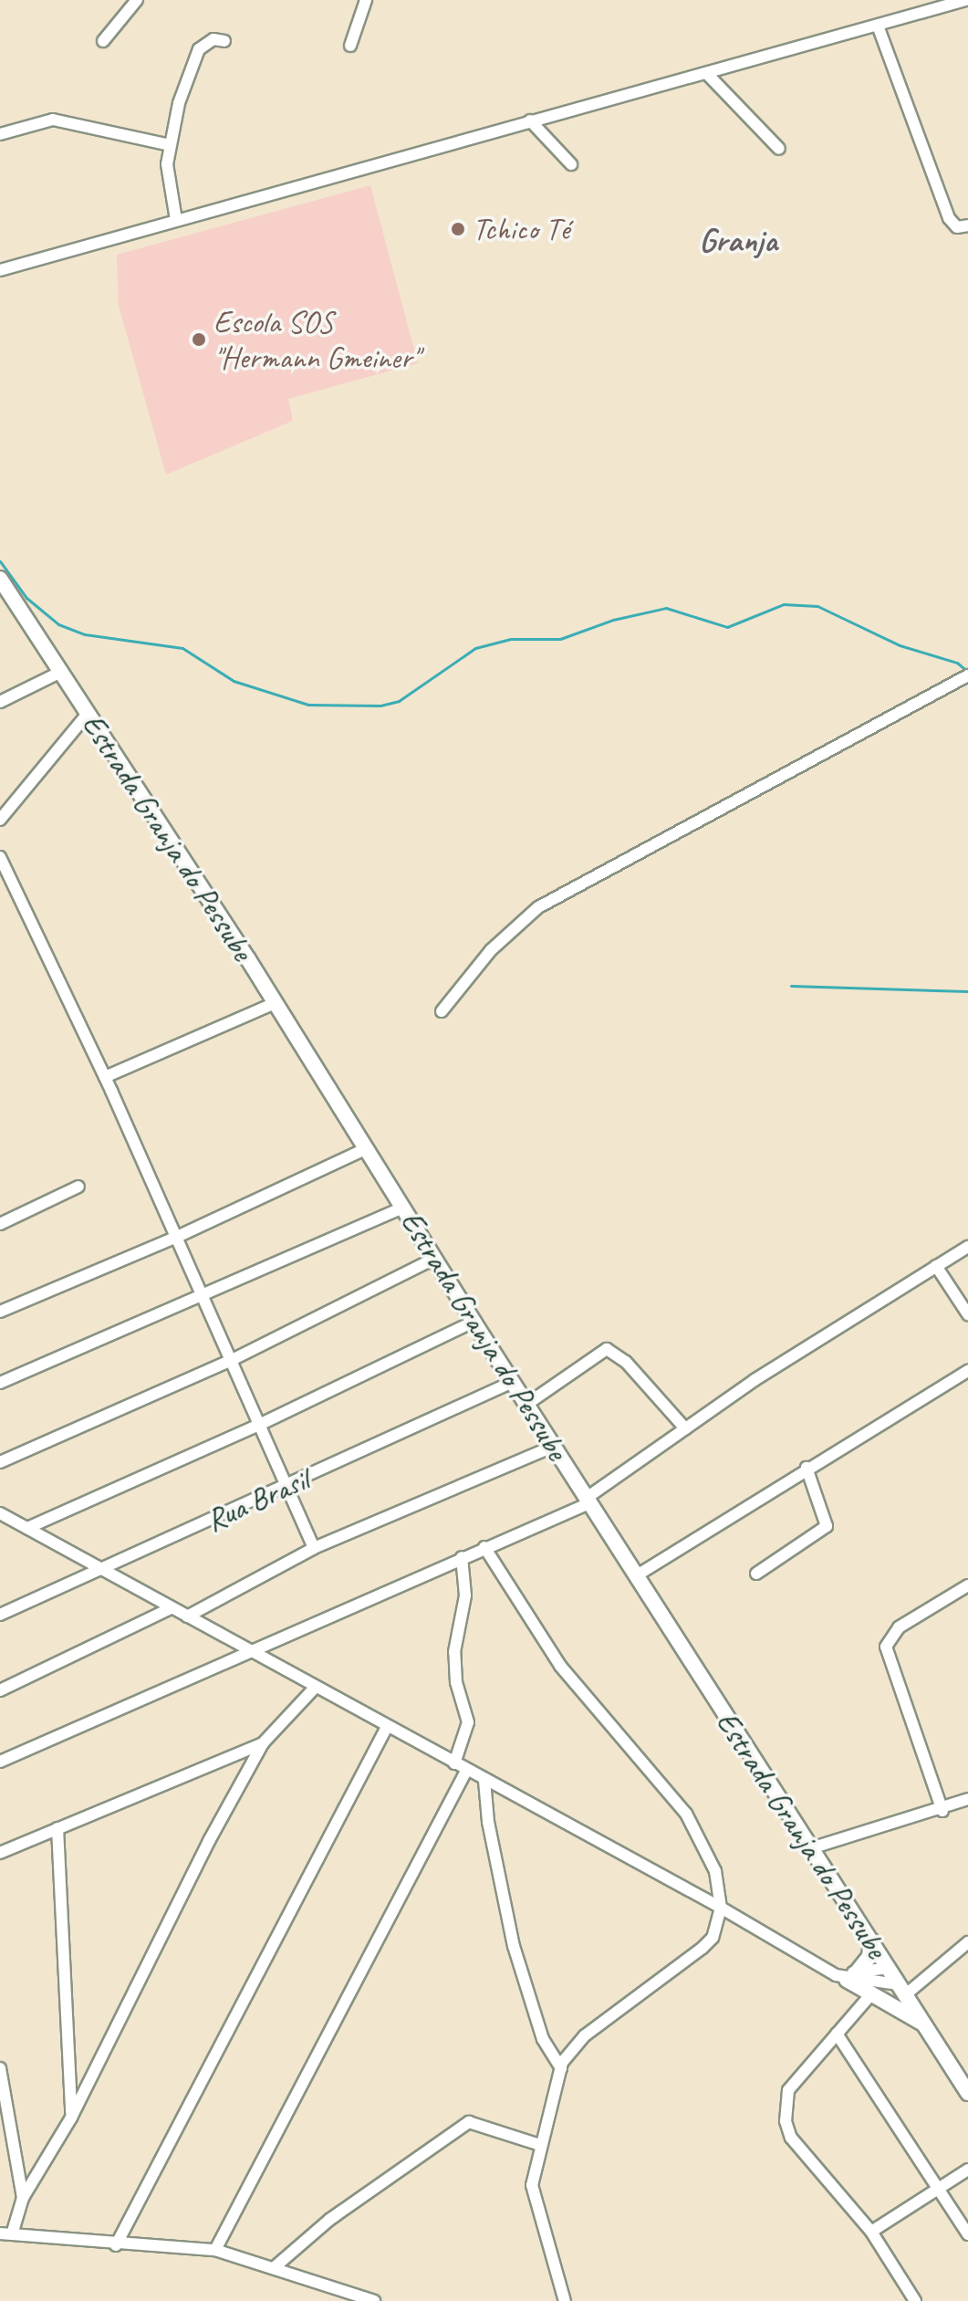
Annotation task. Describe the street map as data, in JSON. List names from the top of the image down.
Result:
{
  "streets": {
    "main road": ["Estrada Granja do Pessube"],
    "street": ["Rua Brasil"]
  },
  "crossings": [
    ["Estrada Granja do Pessube", "Rua Brasil"]
  ],
  "districts": ["Granja"],
  "places": ["Tchico Té", "Escola SOS \"Hermann Gmeiner\""]
}
